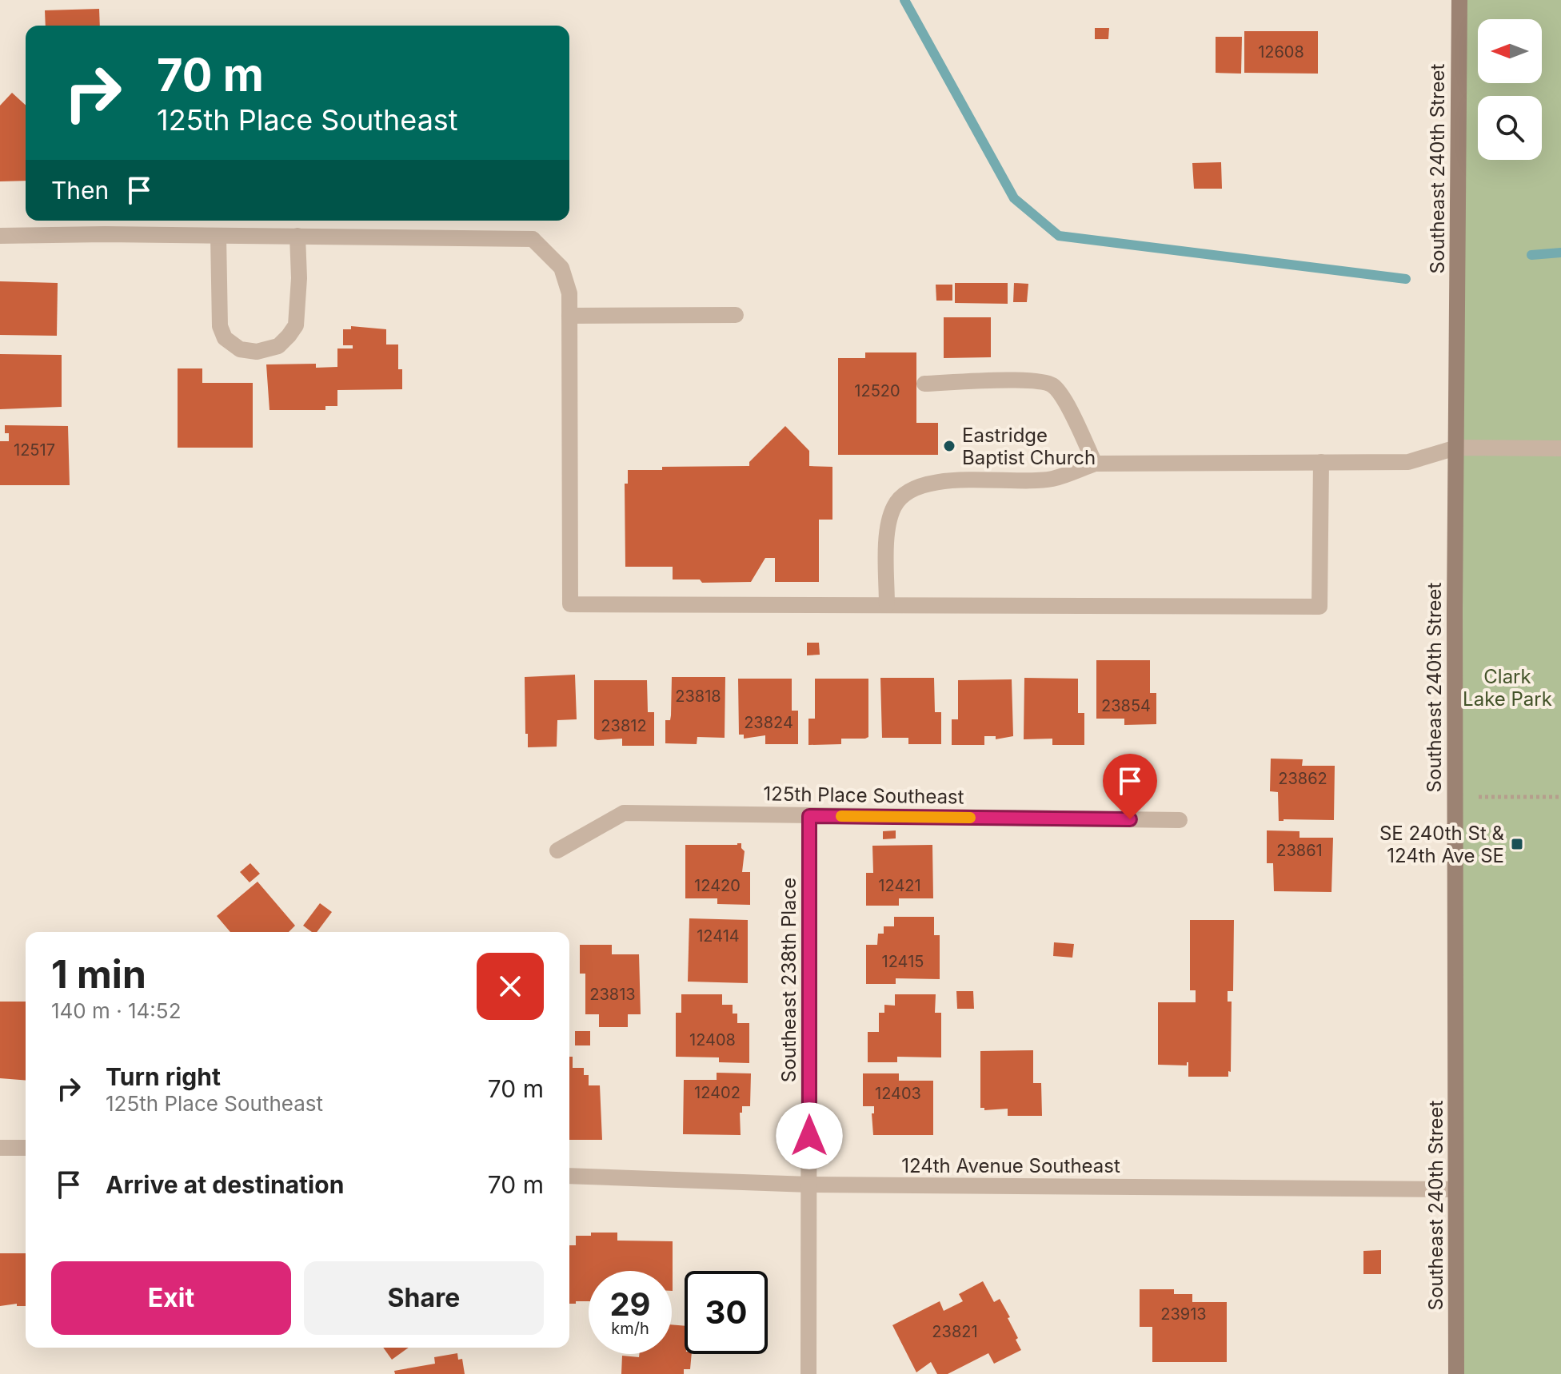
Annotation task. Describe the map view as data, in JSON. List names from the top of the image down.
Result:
{
  "streets": {
    "main road": ["Southeast 240th Street"],
    "street": ["125th Place Southeast", "Southeast 238th Place", "124th Avenue Southeast"]
  },
  "crossings": [
    ["Southeast 240th Street", "124th Avenue Southeast"],
    ["125th Place Southeast", "Southeast 238th Place"],
    ["Southeast 238th Place", "124th Avenue Southeast"]
  ],
  "parks": ["Clark Lake Park"],
  "places": {
    "other": ["Eastridge Baptist Church"],
    "transit": ["SE 240th St & 124th Ave SE"]
  },
  "house_numbers": [
    "12608",
    "12520",
    "12517",
    "23818",
    "23854",
    "23824",
    "23812",
    "23862",
    "23861",
    "12420",
    "12421",
    "12414",
    "12415",
    "23813",
    "12408",
    "12402",
    "12403",
    "23913",
    "23821"
  ],
  "north": "left",
  "page": {
    "turn": ["70 m", "125th Place Southeast"],
    "then": "Then",
    "heading": ["1 min", "140 m · 14:52"],
    "list": [
      {
        "name": "Turn right",
        "note": "125th Place Southeast",
        "value": "70 m"
      },
      {
        "name": "Arrive at destination",
        "value": "70 m"
      }
    ],
    "buttons": ["Exit", "Share"],
    "speed": "29 km/h",
    "limit": "30"
  }
}
